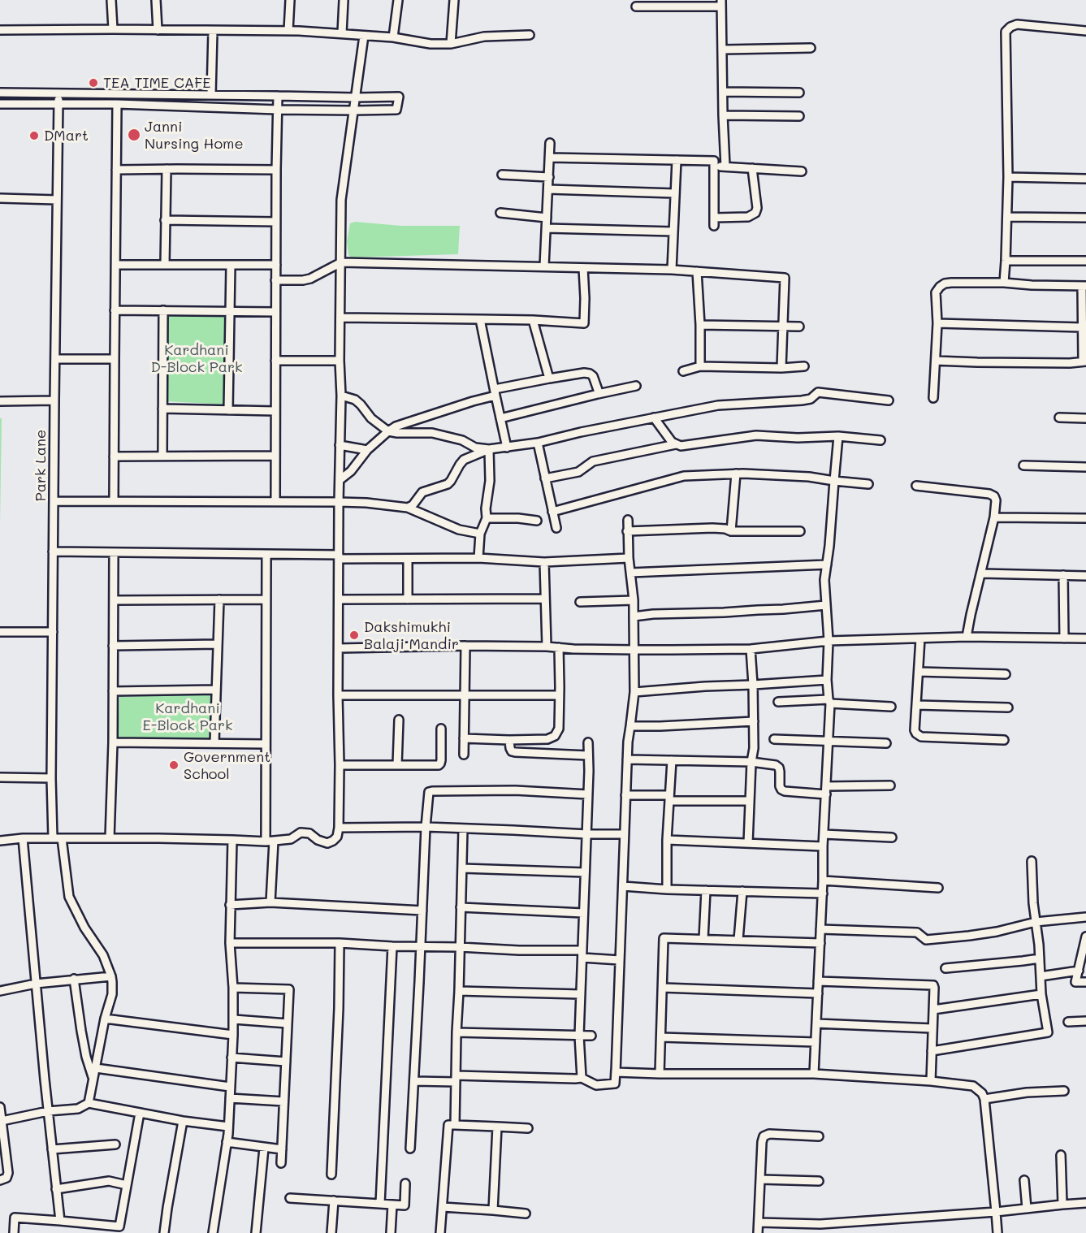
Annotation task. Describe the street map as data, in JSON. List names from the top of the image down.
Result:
{
  "streets": {
    "street": ["Park Lane"]
  },
  "parks": ["Kardhani D-Block Park", "Kardhani E-Block Park"],
  "places": [
    "TEA TIME CAFE",
    "Janni Nursing Home",
    "DMart",
    "Dakshimukhi Balaji Mandir",
    "Government School"
  ]
}
